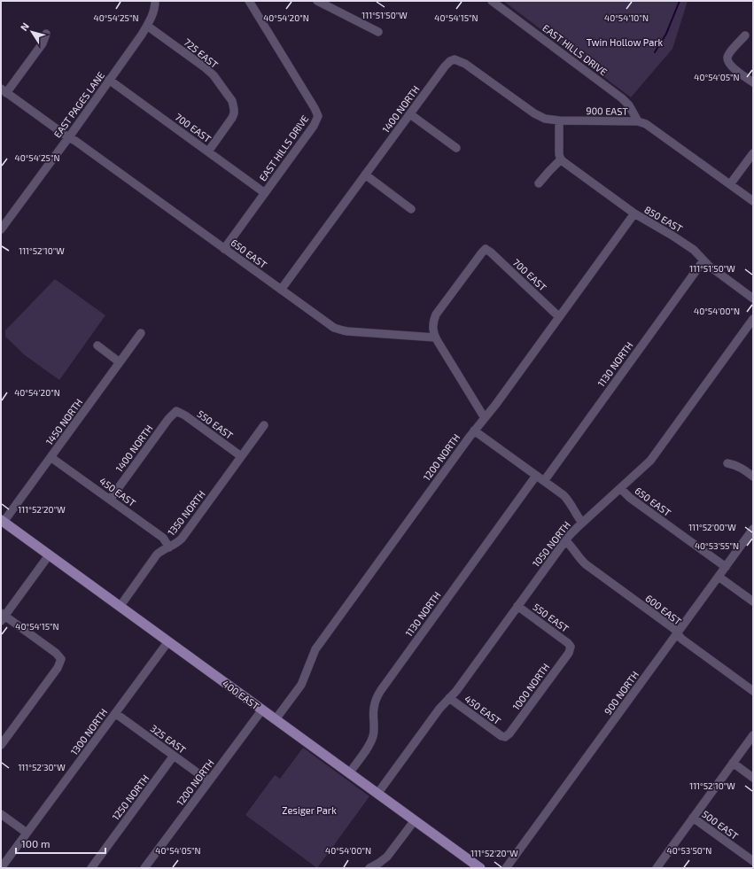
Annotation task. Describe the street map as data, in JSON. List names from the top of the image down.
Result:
{
  "streets": {
    "main road": ["400 EAST"],
    "street": [
      "EAST HILLS DRIVE",
      "725 EAST",
      "EAST PAGES LANE",
      "1400 NORTH",
      "900 EAST",
      "700 EAST",
      "850 EAST",
      "650 EAST",
      "1130 NORTH",
      "1450 NORTH",
      "550 EAST",
      "1200 NORTH",
      "450 EAST",
      "1350 NORTH",
      "1050 NORTH",
      "600 EAST",
      "1000 NORTH",
      "900 NORTH",
      "1300 NORTH",
      "325 EAST",
      "1250 NORTH",
      "500 EAST"
    ]
  },
  "crossings": [
    ["EAST HILLS DRIVE", "900 EAST"],
    ["EAST HILLS DRIVE", "700 EAST"],
    ["EAST HILLS DRIVE", "650 EAST"],
    ["725 EAST", "EAST PAGES LANE"],
    ["725 EAST", "700 EAST"],
    ["EAST PAGES LANE", "700 EAST"],
    ["EAST PAGES LANE", "650 EAST"],
    ["1400 NORTH", "900 EAST"],
    ["1400 NORTH", "650 EAST"],
    ["1400 NORTH", "550 EAST"],
    ["1400 NORTH", "450 EAST"],
    ["700 EAST", "650 EAST"],
    ["700 EAST", "1200 NORTH"],
    ["850 EAST", "1130 NORTH"],
    ["850 EAST", "1200 NORTH"],
    ["650 EAST", "1050 NORTH"],
    ["650 EAST", "900 NORTH"],
    ["1130 NORTH", "400 EAST"],
    ["1450 NORTH", "450 EAST"],
    ["1450 NORTH", "400 EAST"],
    ["550 EAST", "1350 NORTH"],
    ["550 EAST", "1050 NORTH"],
    ["550 EAST", "1000 NORTH"],
    ["1200 NORTH", "400 EAST"],
    ["1200 NORTH", "325 EAST"],
    ["450 EAST", "1350 NORTH"],
    ["450 EAST", "1050 NORTH"],
    ["450 EAST", "1000 NORTH"],
    ["1350 NORTH", "400 EAST"],
    ["1050 NORTH", "600 EAST"],
    ["1050 NORTH", "400 EAST"],
    ["600 EAST", "900 NORTH"],
    ["400 EAST", "1300 NORTH"],
    ["1300 NORTH", "325 EAST"],
    ["325 EAST", "1250 NORTH"]
  ],
  "parks": ["Twin Hollow Park", "Zesiger Park"],
  "scale_bar": "100 m",
  "north": "top left",
  "coordinates": [
    "111°51'50\"W",
    "40°54'25\"N",
    "40°54'20\"N",
    "40°54'15\"N",
    "40°54'10\"N",
    "40°54'05\"N",
    "111°52'10\"W",
    "40°54'00\"N",
    "111°52'20\"W",
    "111°52'00\"W",
    "40°53'55\"N",
    "111°52'30\"W",
    "40°53'50\"N"
  ]
}
